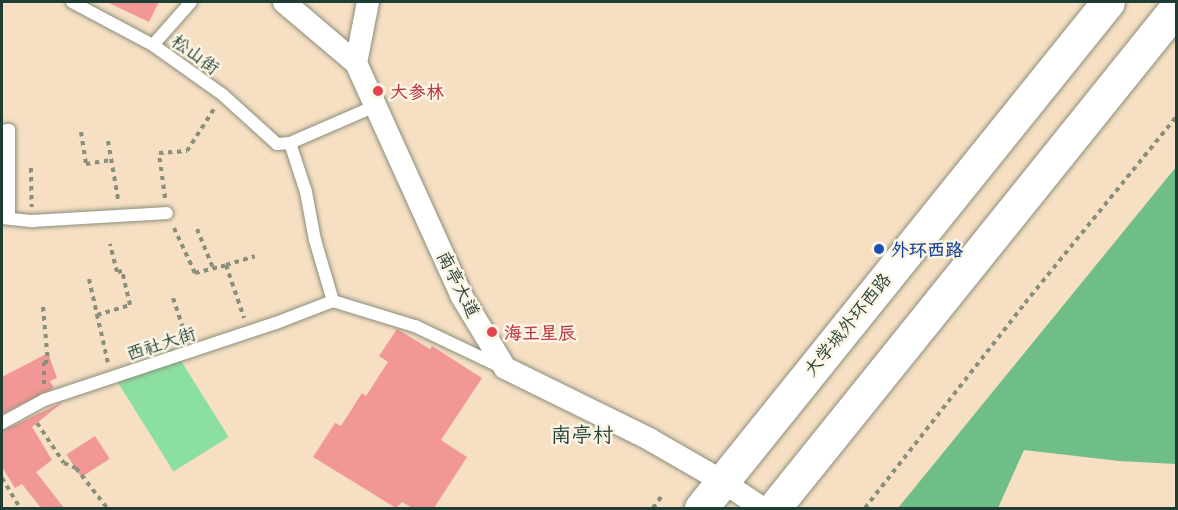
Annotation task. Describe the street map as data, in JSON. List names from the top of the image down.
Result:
{
  "streets": {
    "main road": ["大学城外环西路"],
    "street": ["南亭大道"],
    "lane": ["松山街", "西社大街"]
  },
  "districts": ["南亭村"],
  "places": ["大参林", "外环西路", "海王星辰"]
}
